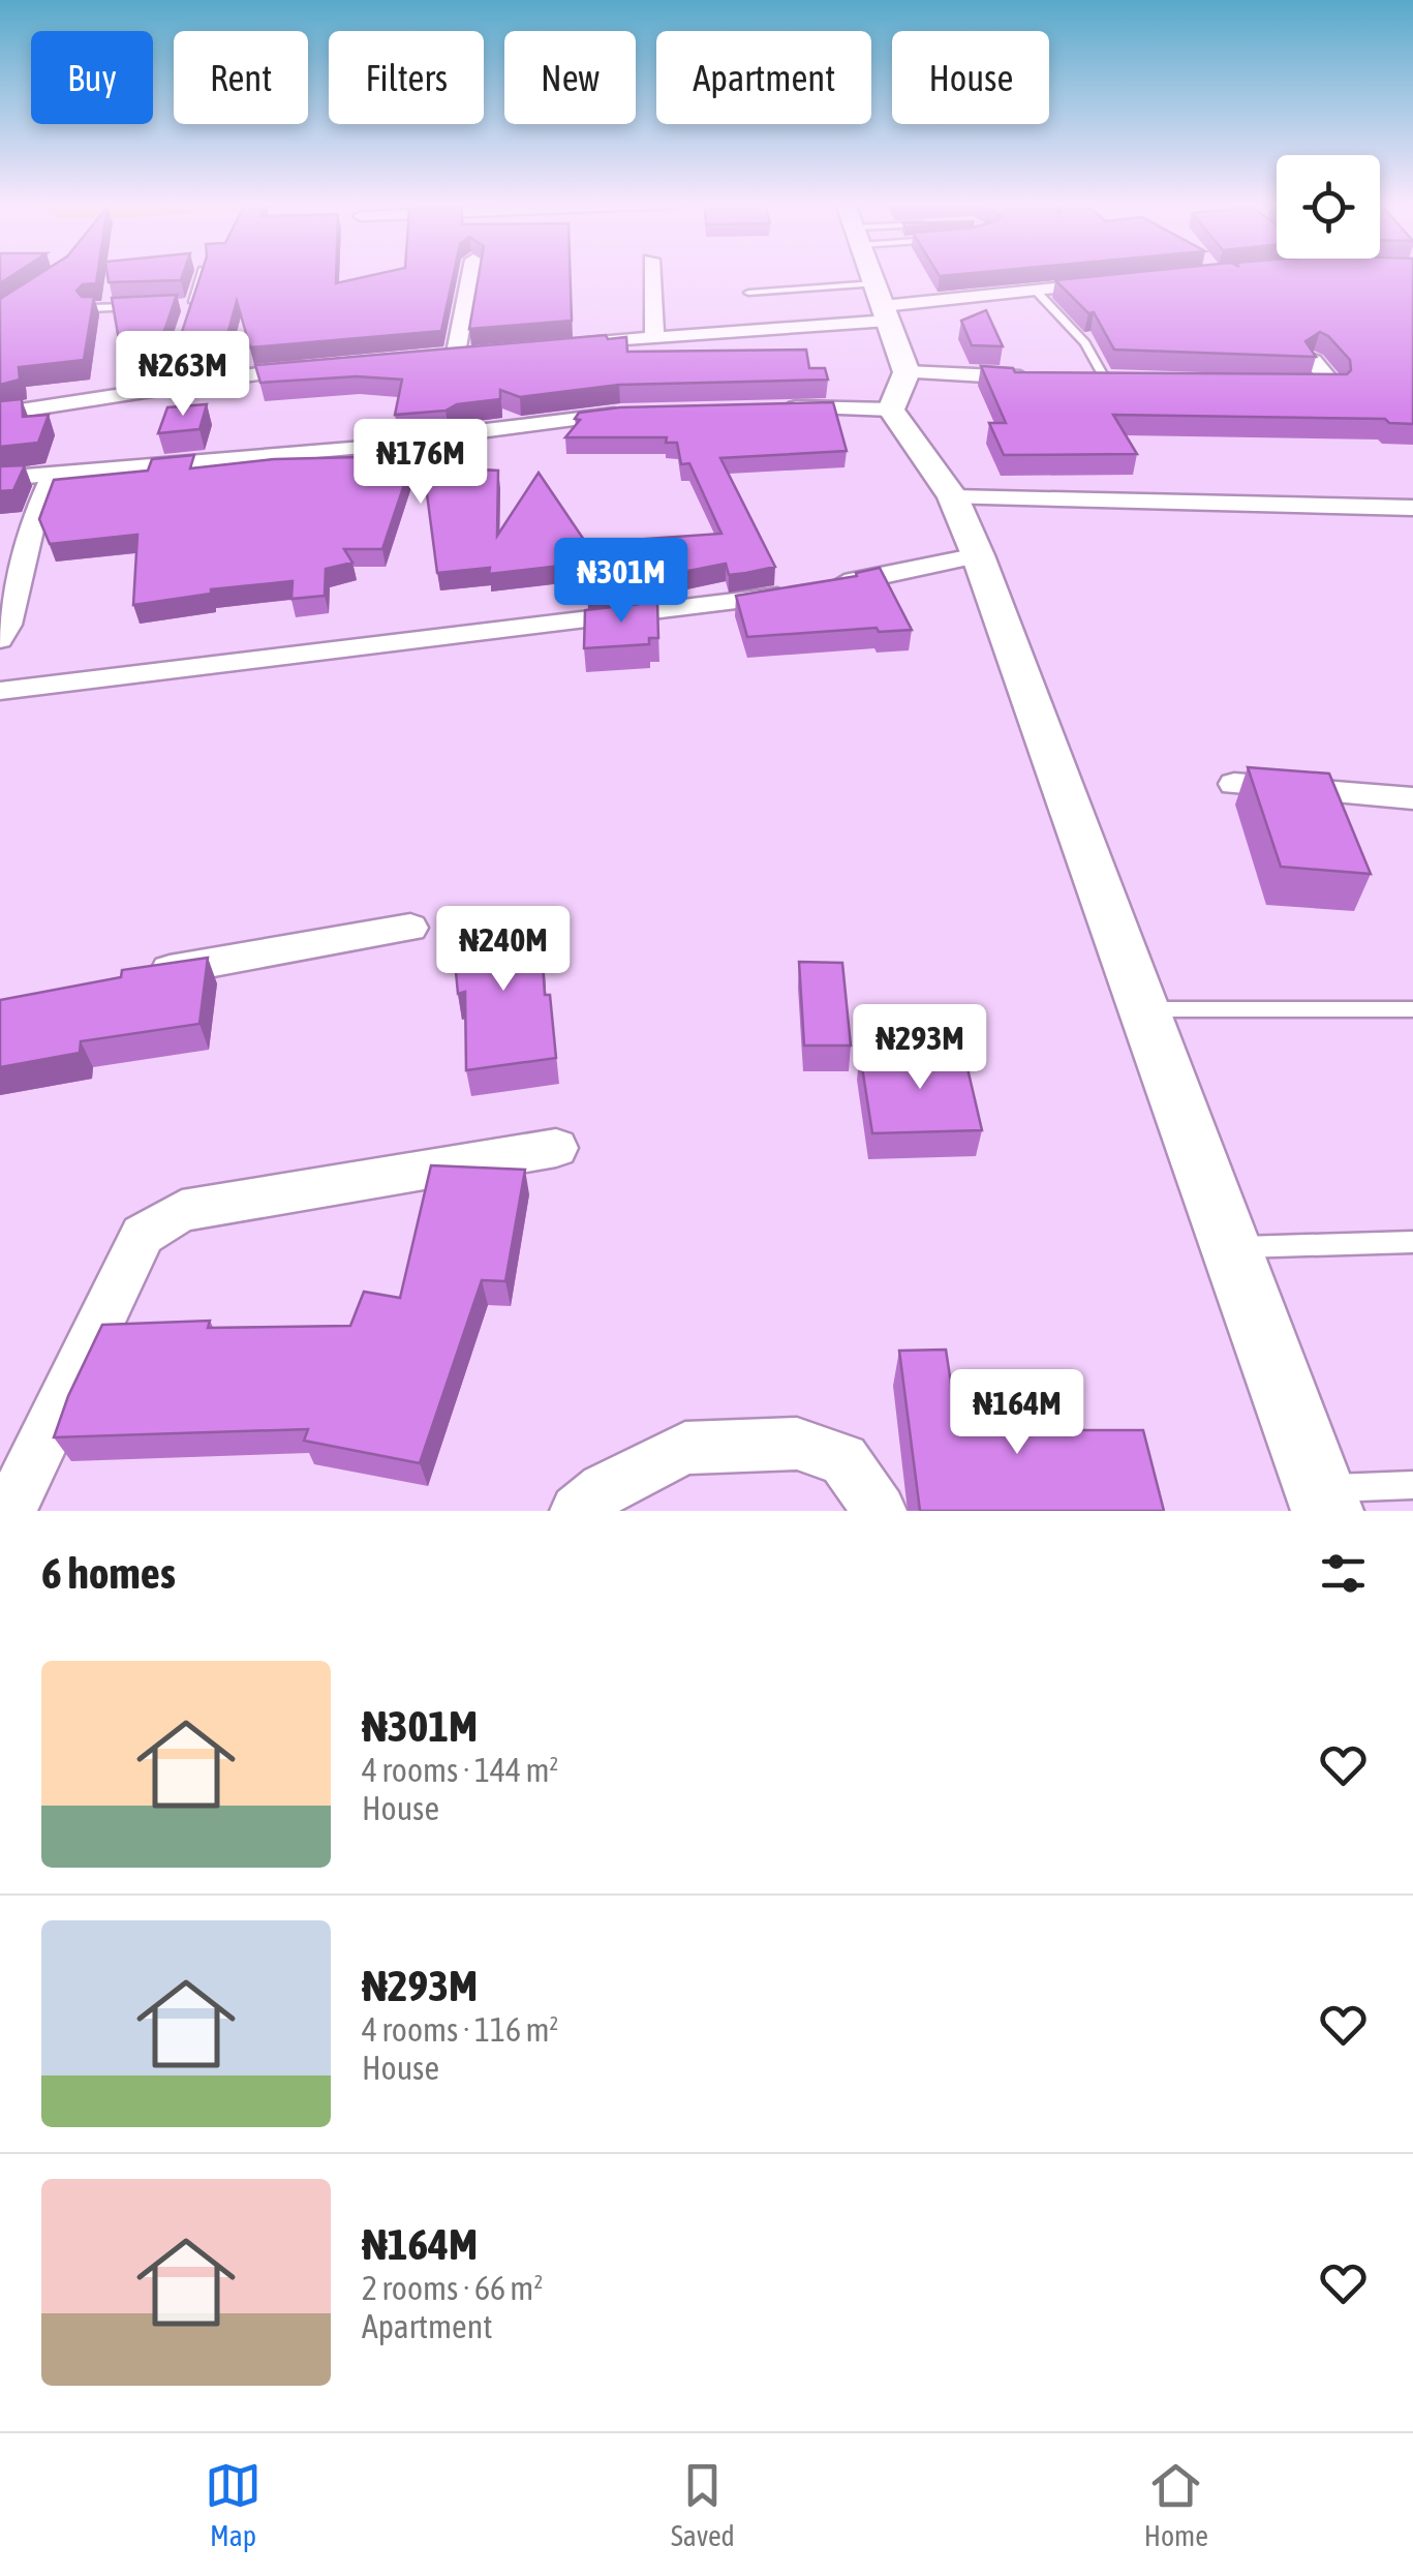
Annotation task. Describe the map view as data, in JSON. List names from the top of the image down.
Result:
{
  "page": {
    "chip": [
      "Buy",
      "Rent",
      "Filters",
      "New",
      "Apartment",
      "House"
    ],
    "price": [
      "₦263M",
      "₦176M",
      "₦301M",
      "₦240M",
      "₦293M",
      "₦164M"
    ],
    "heading": "6 homes",
    "list": [
      {
        "name": "₦301M",
        "note": "4 rooms · 144 m² · House"
      },
      {
        "name": "₦293M",
        "note": "4 rooms · 116 m² · House"
      },
      {
        "name": "₦164M",
        "note": "2 rooms · 66 m² · Apartment"
      }
    ],
    "tabs": ["Map", "Saved", "Home"]
  }
}
